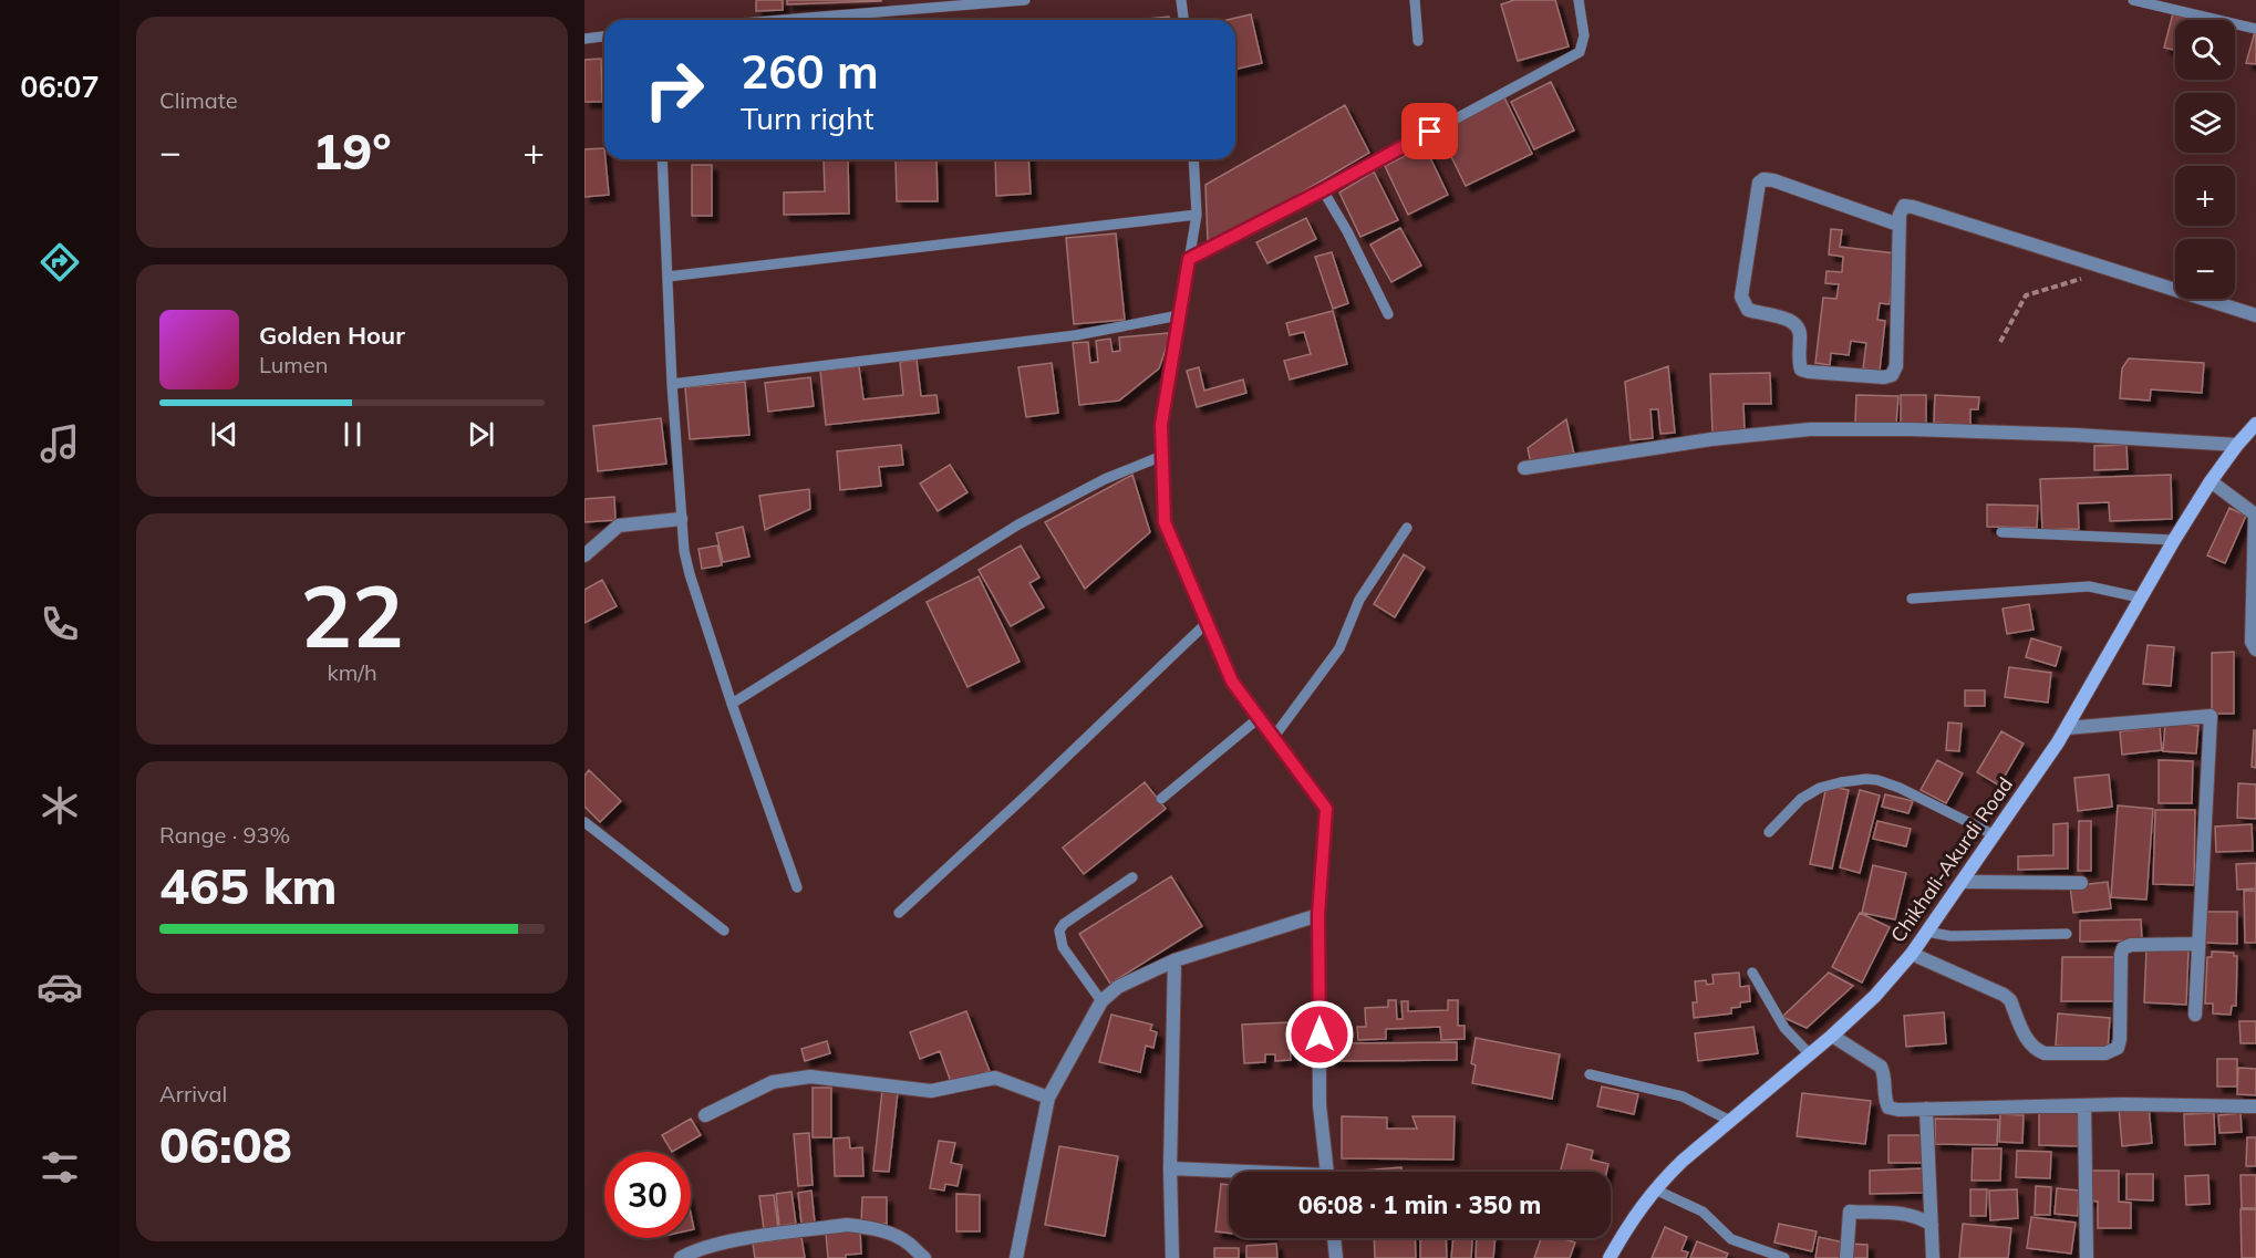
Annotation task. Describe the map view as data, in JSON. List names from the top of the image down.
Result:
{
  "streets": {
    "main road": ["Chikhali-Akurdi Road"]
  },
  "page": {
    "tabs": "06:07",
    "tile": [
      "Climate",
      ["22", "km/h"],
      ["Range · 93%", "465 km"],
      ["Arrival", "06:08"]
    ],
    "map_buttons": ["+", "−"],
    "turn": ["260 m", "Turn right"],
    "heat": ["−", "19°", "+"],
    "song": ["Golden Hour", "Lumen"],
    "limit": "30",
    "trip": "06:08 · 1 min · 350 m"
  }
}
